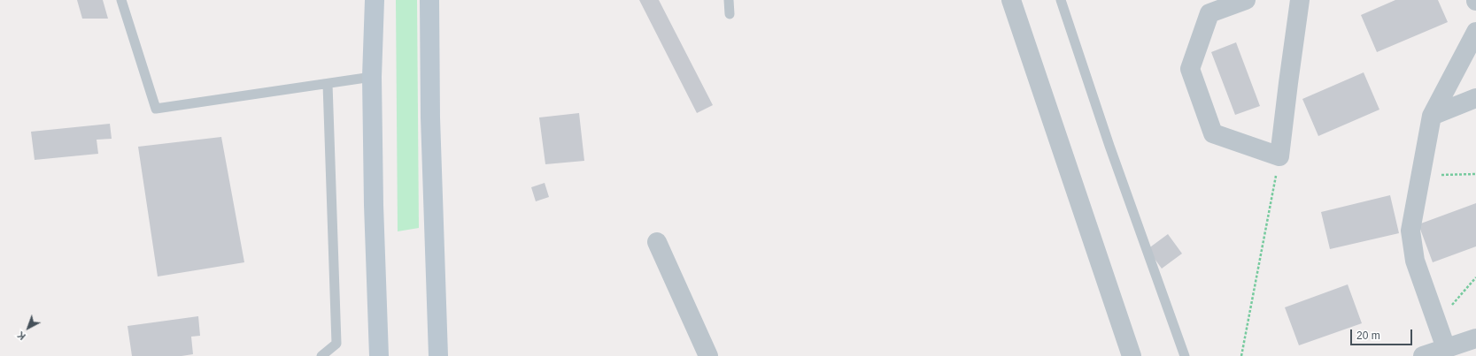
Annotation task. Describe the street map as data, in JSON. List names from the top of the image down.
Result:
{
  "scale_bar": "20 m",
  "north": "bottom left"
}
